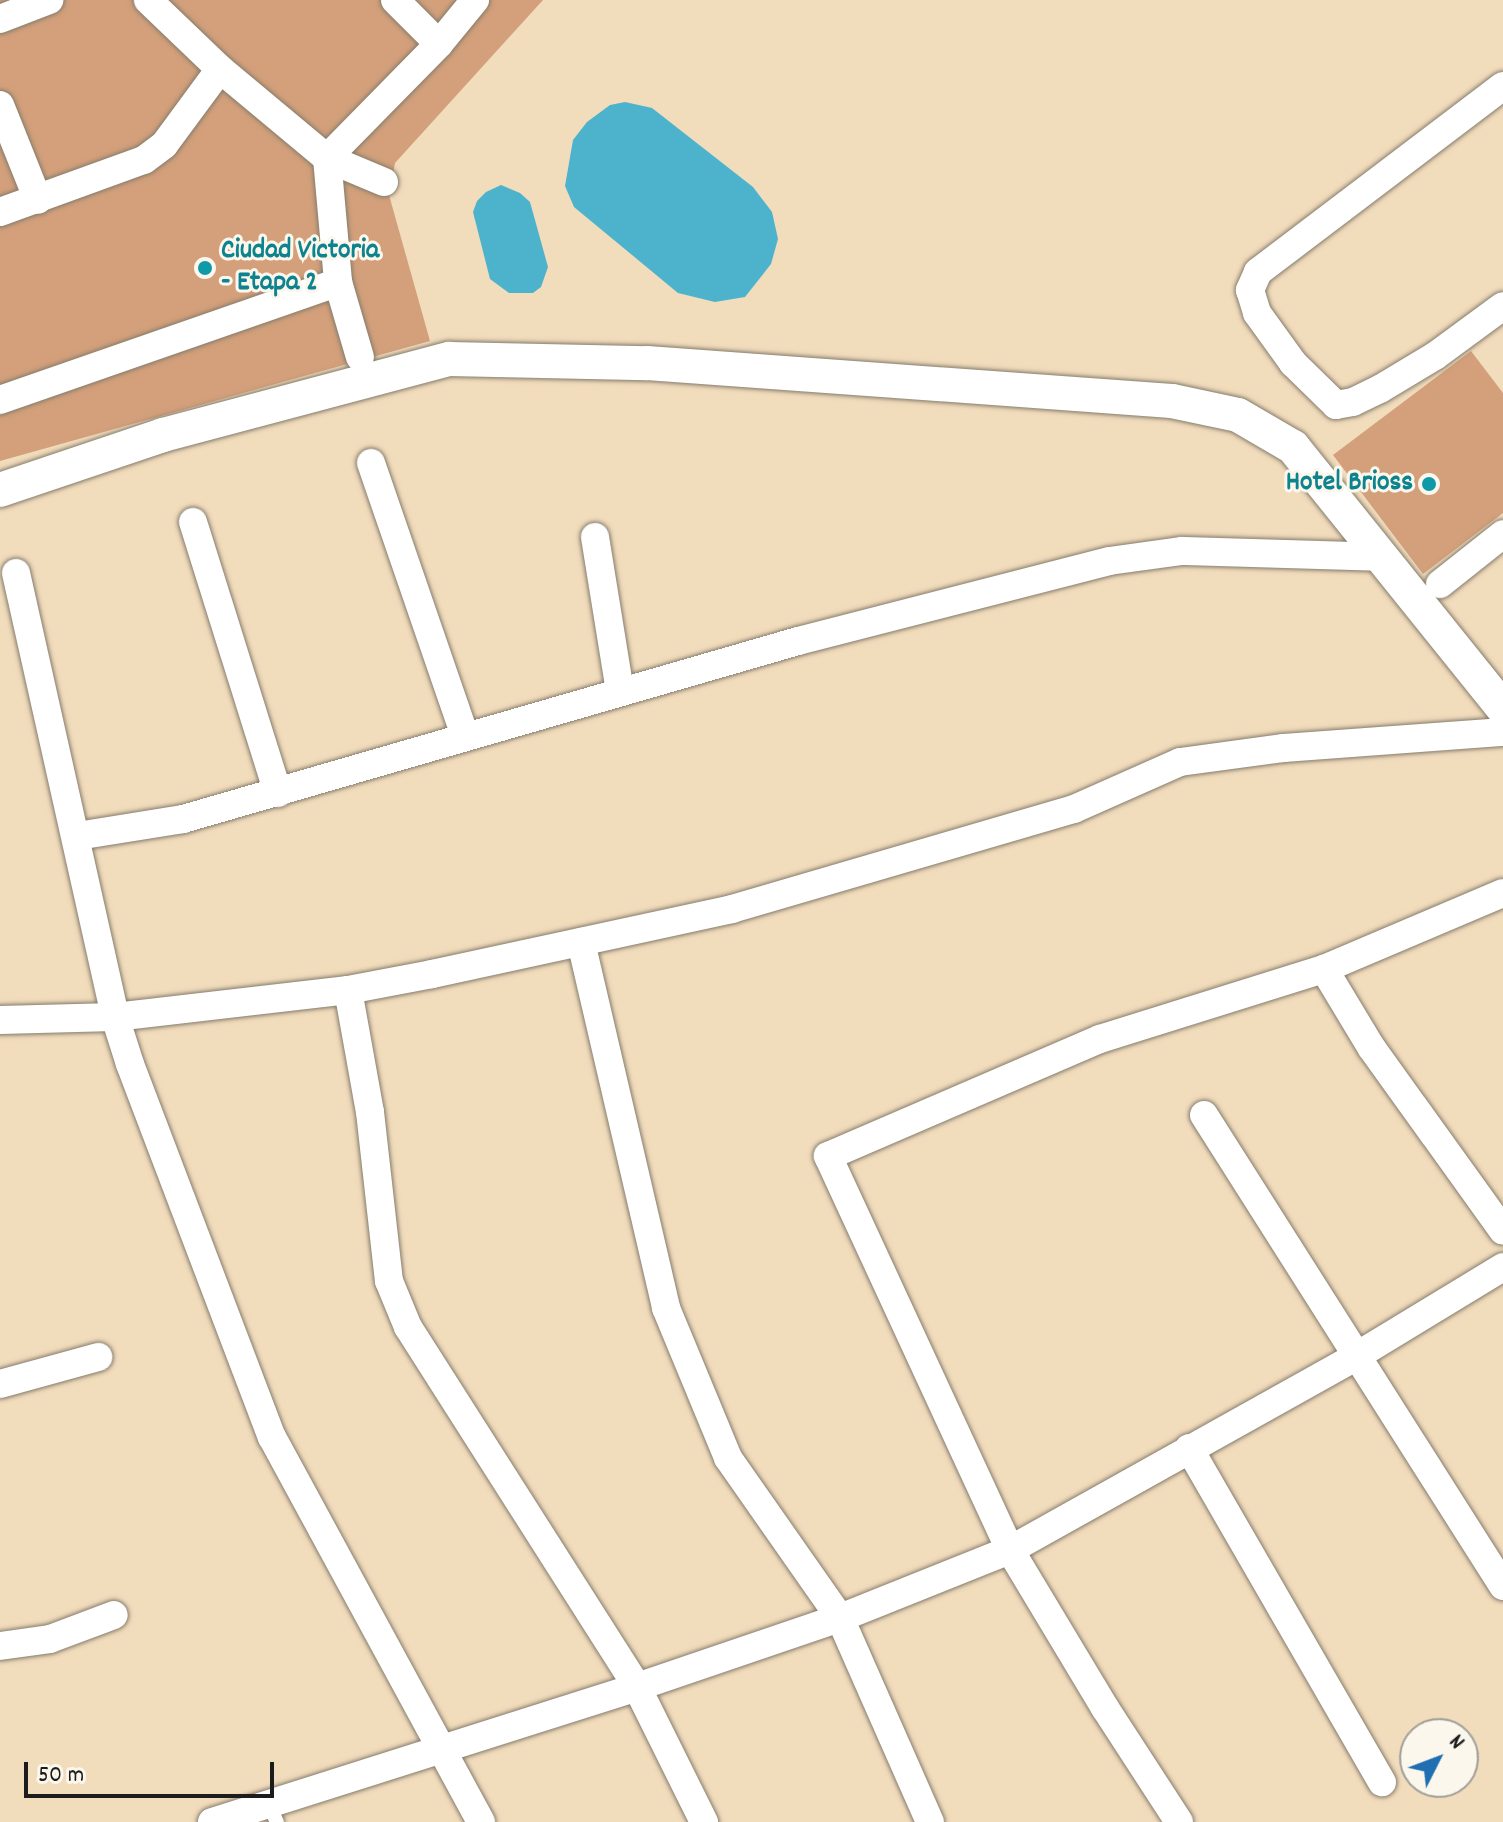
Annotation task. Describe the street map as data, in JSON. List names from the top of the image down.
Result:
{
  "places": ["Ciudad Victoria - Etapa 2", "Hotel Brioss"],
  "scale_bar": "50 m",
  "north": "top right"
}
